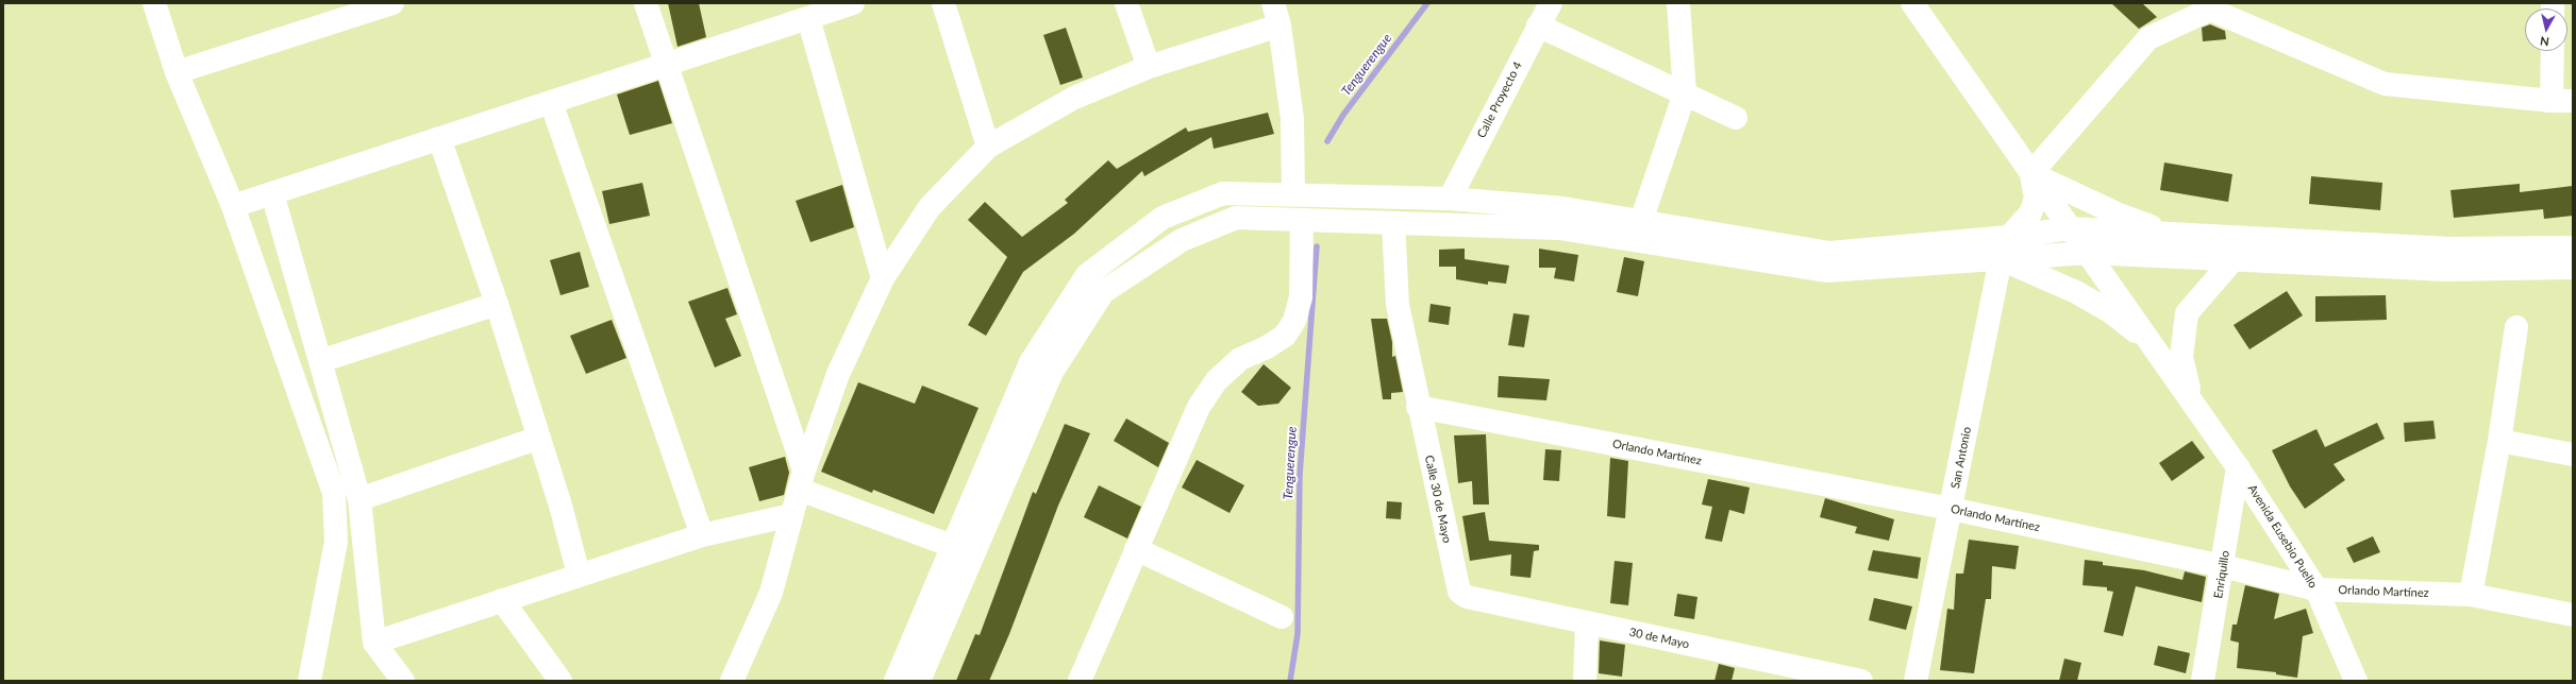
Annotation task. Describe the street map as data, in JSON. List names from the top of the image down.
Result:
{
  "streets": {
    "street": [
      "Calle Proyecto 4",
      "Orlando Martínez",
      "San Antonio",
      "Calle 30 de Mayo",
      "Avenida Eusebio Puello",
      "Enriquillo",
      "30 de Mayo"
    ]
  },
  "crossings": [
    ["Orlando Martínez", "San Antonio"],
    ["Orlando Martínez", "Calle 30 de Mayo"],
    ["Orlando Martínez", "Avenida Eusebio Puello"],
    ["Orlando Martínez", "Enriquillo"],
    ["Calle 30 de Mayo", "30 de Mayo"],
    ["Avenida Eusebio Puello", "Enriquillo"]
  ],
  "water": ["Tenguerengue"],
  "north": "bottom"
}
